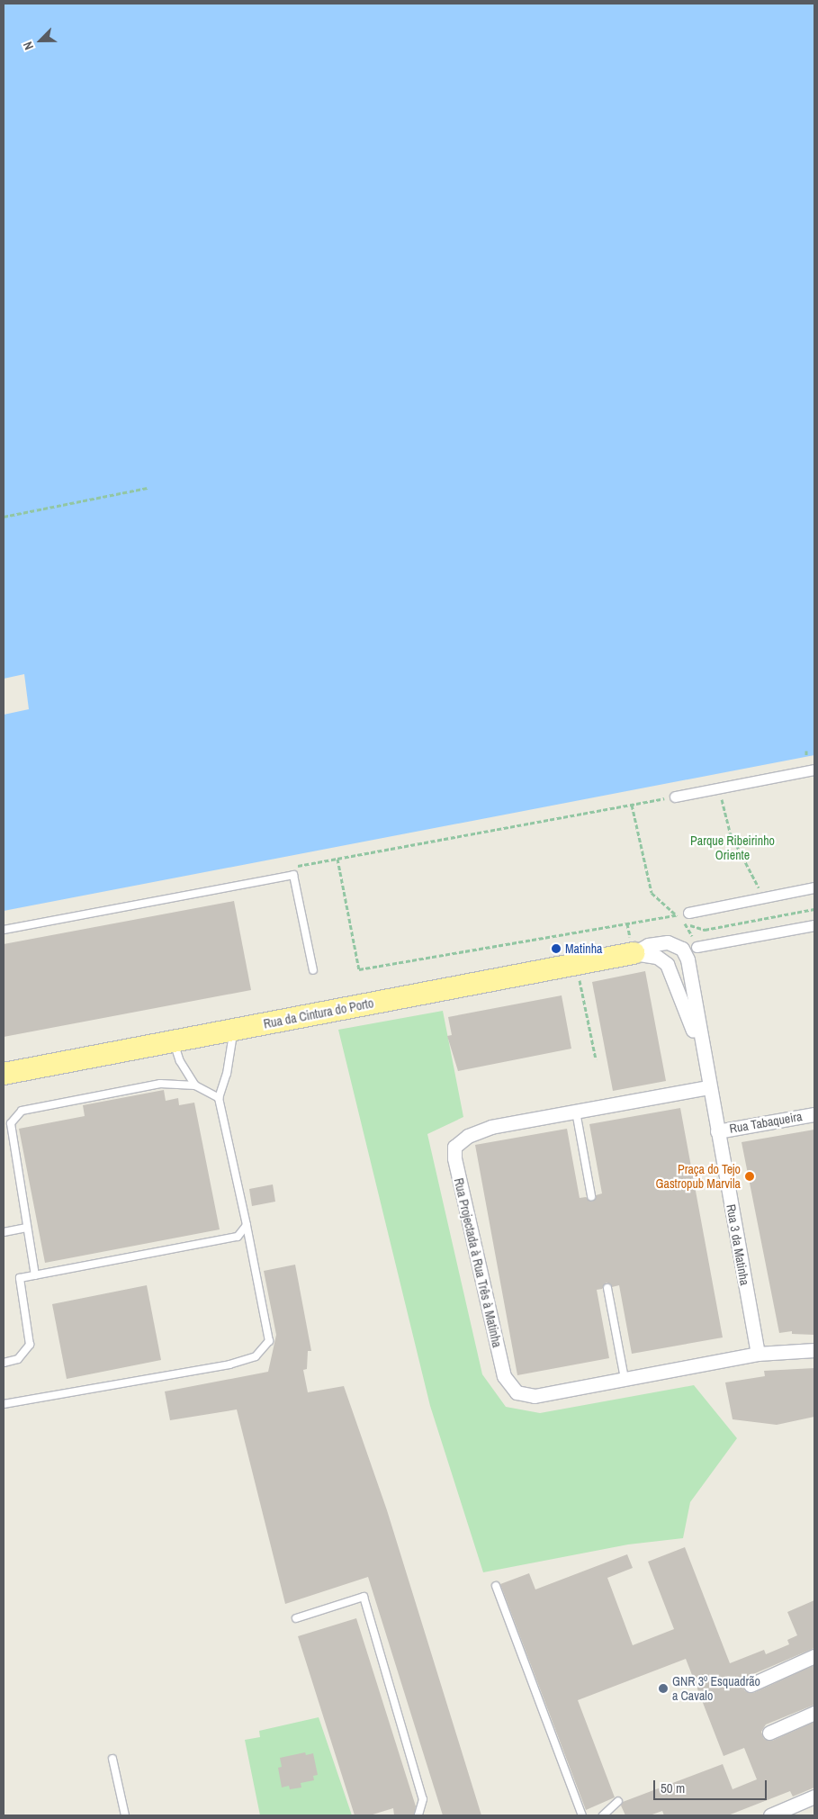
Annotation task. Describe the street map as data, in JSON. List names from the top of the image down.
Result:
{
  "streets": {
    "main road": ["Rua da Cintura do Porto"],
    "street": ["Rua Tabaqueira", "Rua 3 da Matinha", "Rua Projectada à Rua Três à Matinha"]
  },
  "crossings": [
    ["Rua da Cintura do Porto", "Rua 3 da Matinha"],
    ["Rua Tabaqueira", "Rua 3 da Matinha"],
    ["Rua 3 da Matinha", "Rua Projectada à Rua Três à Matinha"]
  ],
  "parks": ["Parque Ribeirinho Oriente"],
  "places": ["Matinha", "Praça do Tejo Gastropub Marvila", "GNR 3º Esquadrão a Cavalo"],
  "scale_bar": "50 m",
  "north": "bottom left"
}
